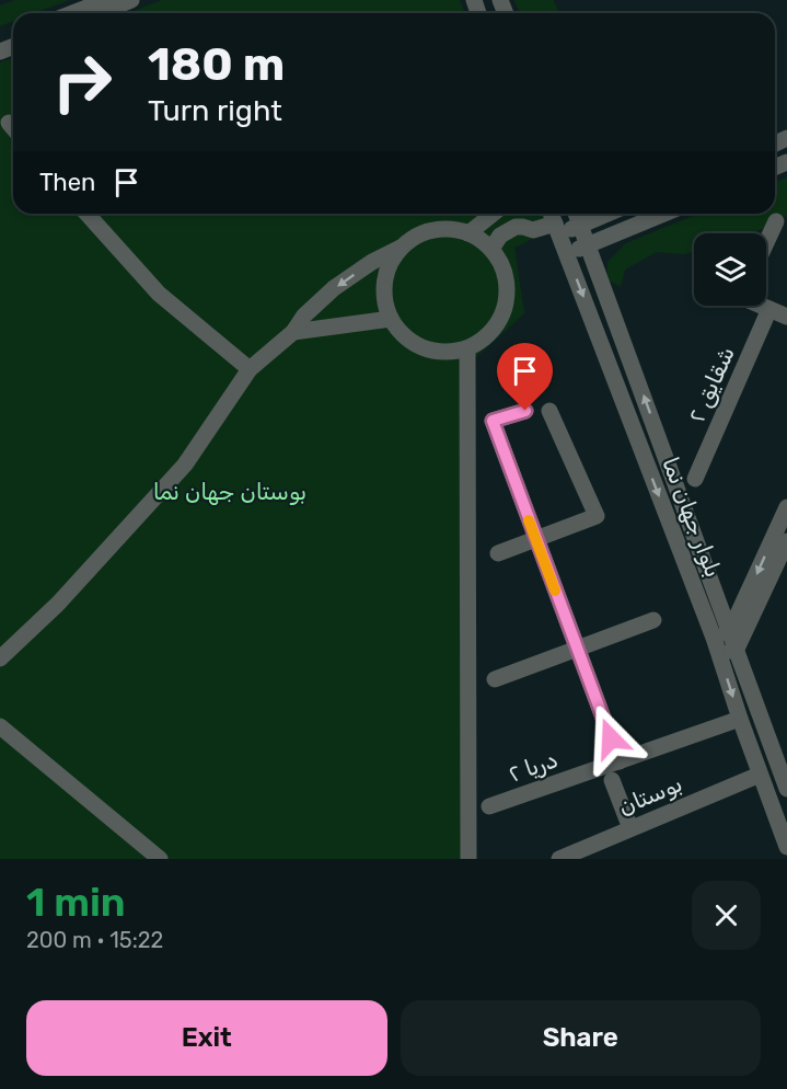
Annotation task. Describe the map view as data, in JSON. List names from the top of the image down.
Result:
{
  "streets": {
    "street": [
      "شقایق ۲",
      "بلوار جهان نما",
      "دریا ۲",
      "بوستان"
    ]
  },
  "crossings": [
    ["بلوار جهان نما", "دریا ۲"],
    ["بلوار جهان نما", "بوستان"]
  ],
  "parks": ["بوستان جهان نما"],
  "page": {
    "turn": ["180 m", "Turn right"],
    "then": "Then",
    "heading": ["1 min", "200 m · 15:22"],
    "buttons": ["Exit", "Share"]
  }
}
